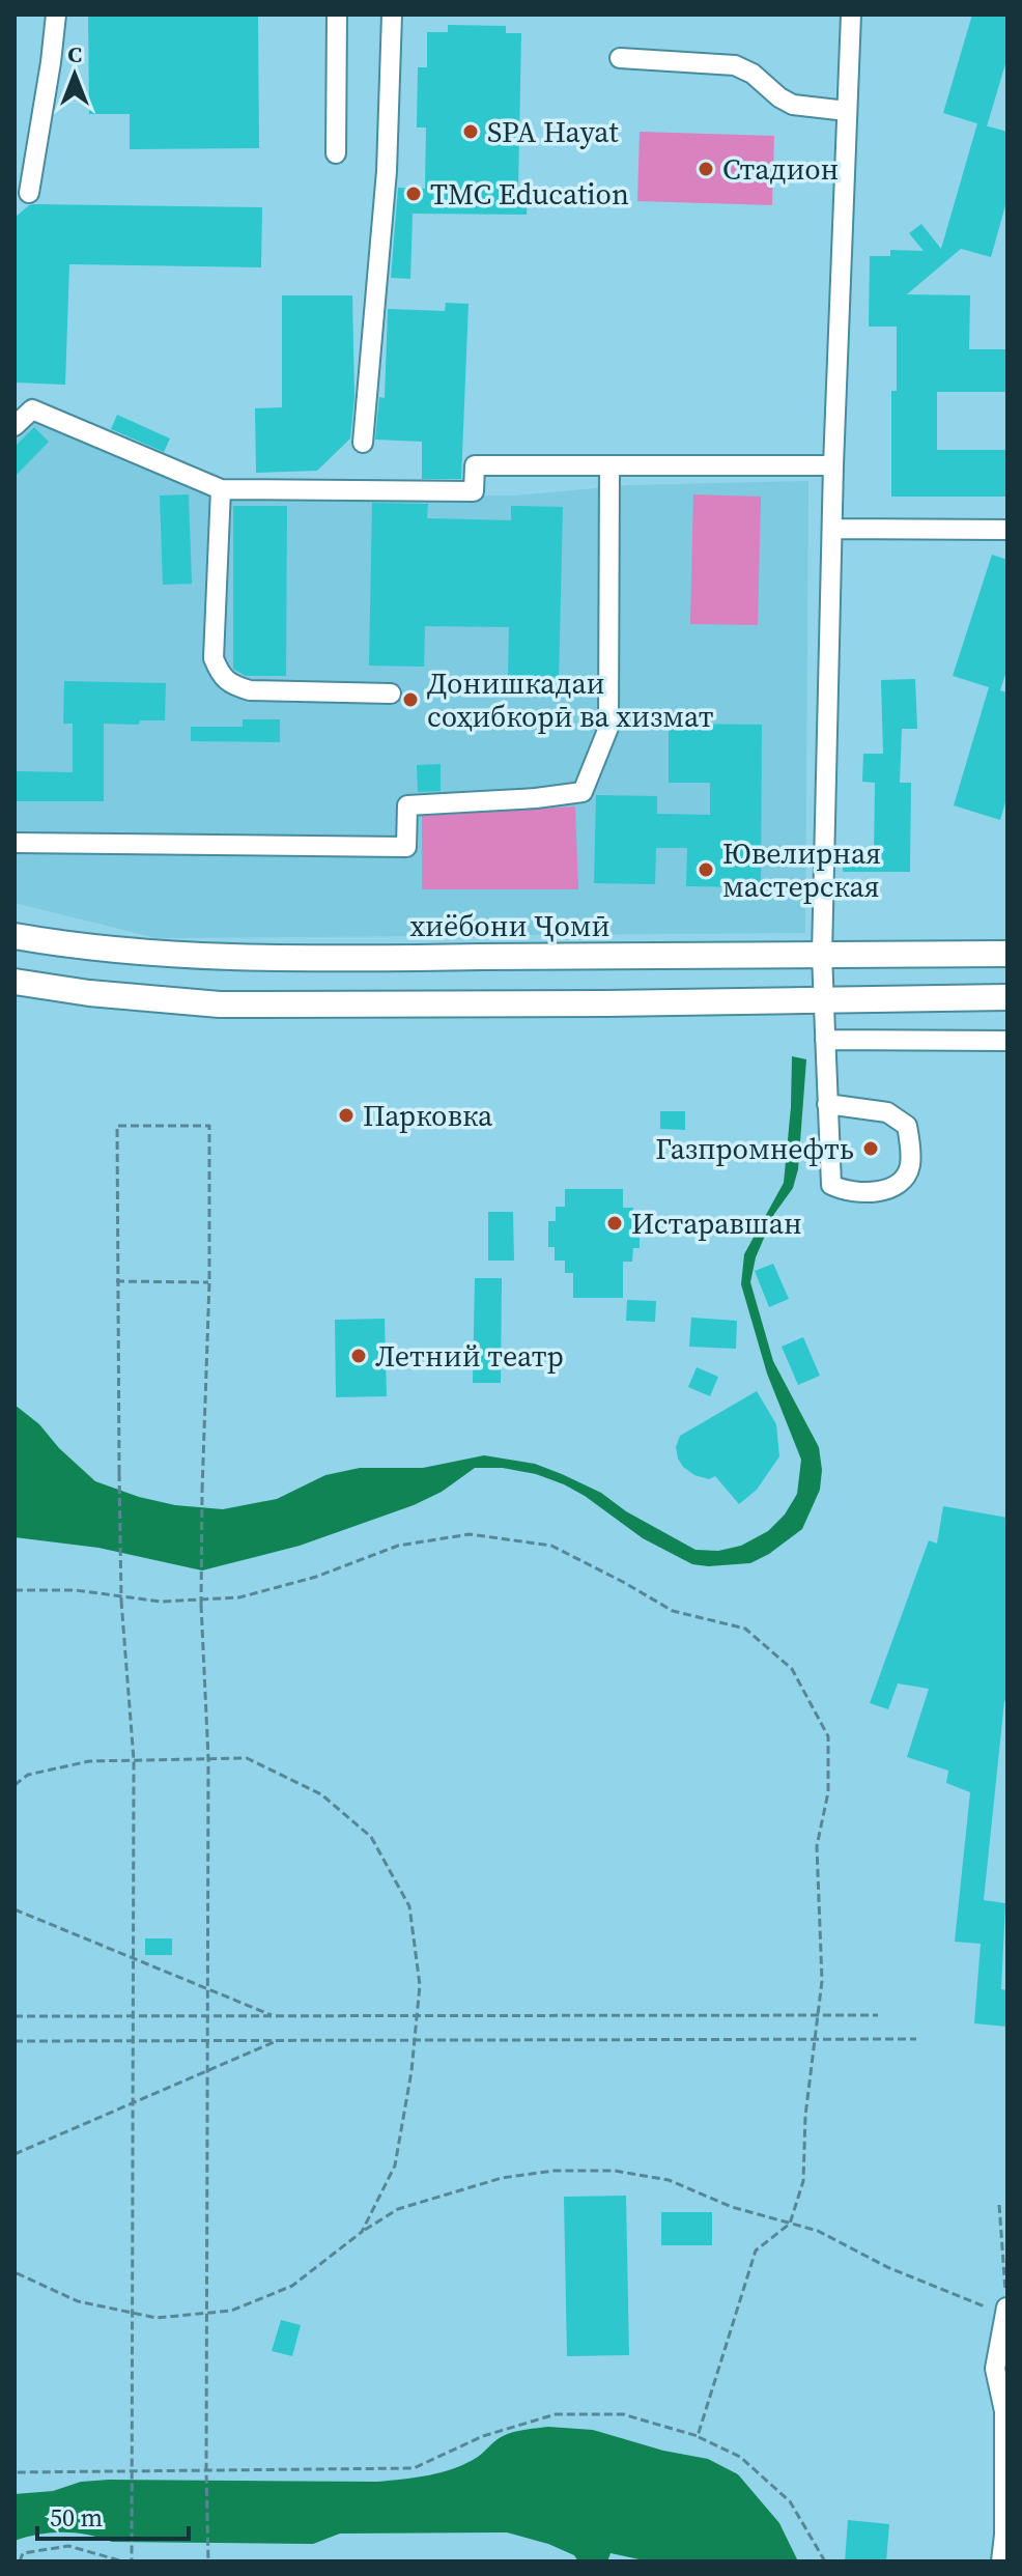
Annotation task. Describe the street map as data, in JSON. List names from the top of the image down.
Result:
{
  "streets": {
    "main road": ["хиёбони Ҷомӣ"]
  },
  "places": [
    "SPA Hayat",
    "Стадион",
    "TMC Education",
    "Донишкадаи соҳибкорӣ ва хизмат",
    "Ювелирная мастерская",
    "Парковка",
    "Газпромнефть",
    "Истаравшан",
    "Летний театр"
  ],
  "scale_bar": "50 m",
  "north": "top"
}
